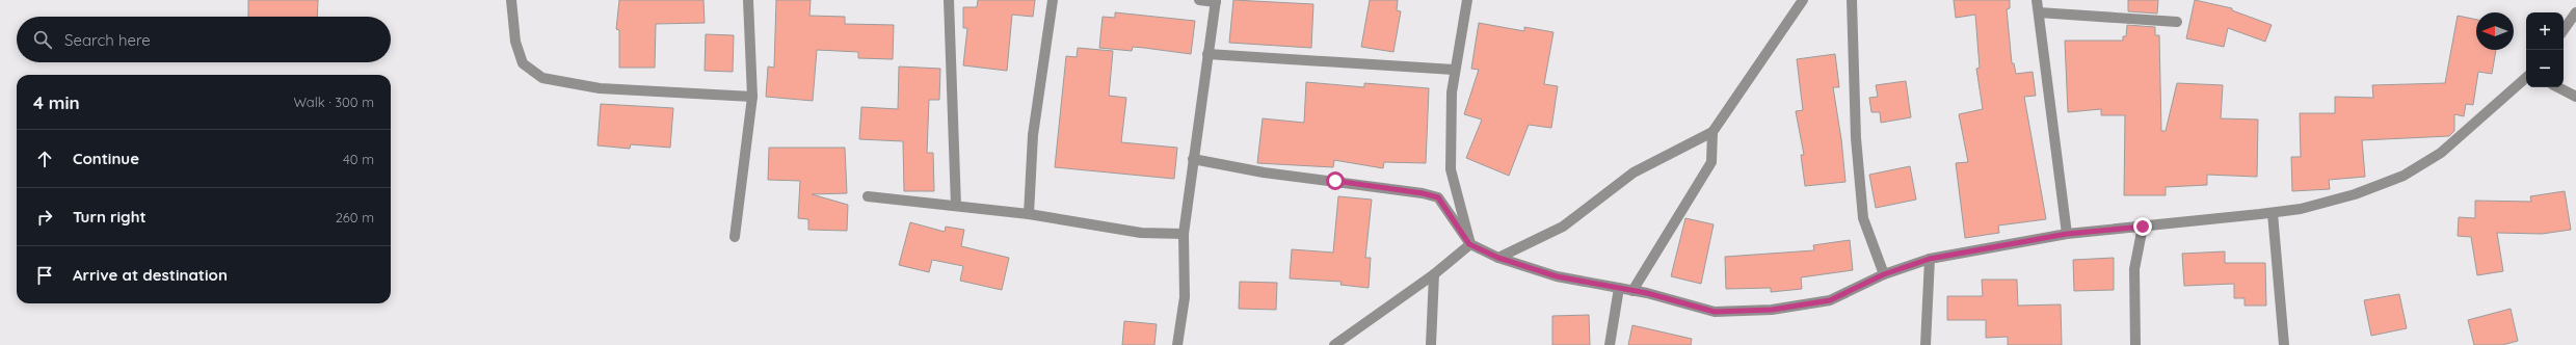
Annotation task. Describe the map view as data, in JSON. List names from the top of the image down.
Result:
{
  "north": "left",
  "page": {
    "map_buttons": ["+", "−"],
    "search": "Search here",
    "heading": ["4 min", "Walk · 300 m"],
    "list": [
      ["Continue", "40 m"],
      ["Turn right", "260 m"],
      "Arrive at destination"
    ]
  }
}
